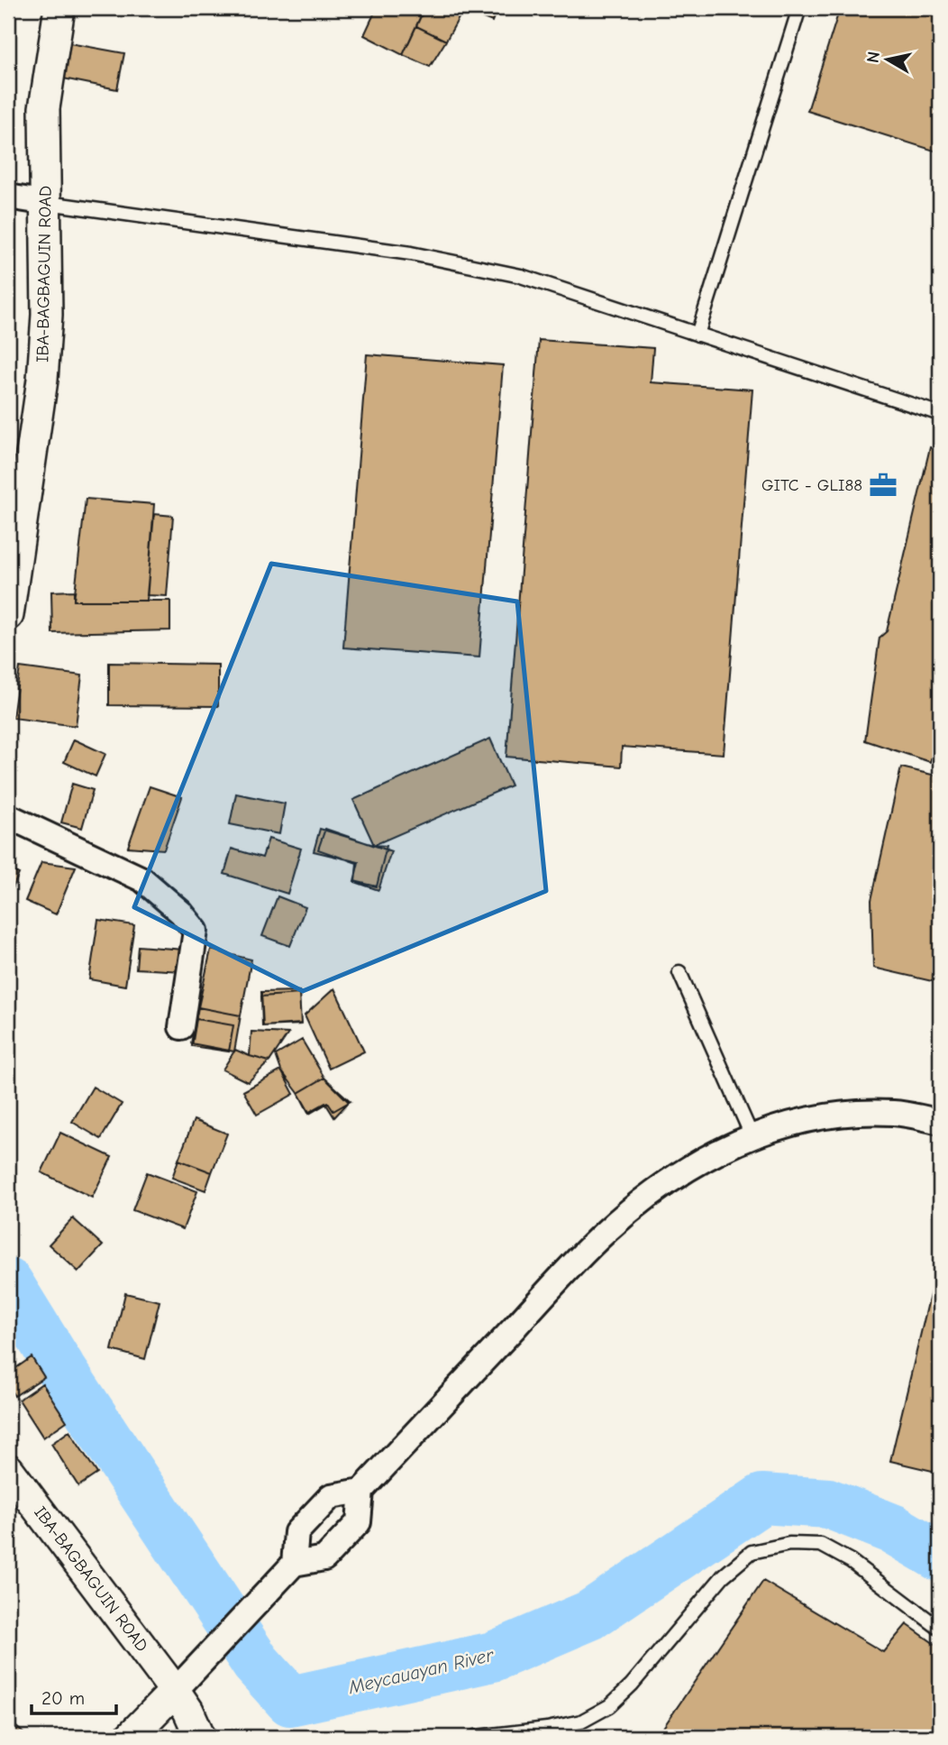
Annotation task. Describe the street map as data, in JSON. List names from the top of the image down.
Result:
{
  "streets": {
    "street": ["IBA-BAGBAGUIN ROAD"]
  },
  "water": ["Meycauayan River"],
  "places": {
    "office": ["GITC - GLI88"]
  },
  "scale_bar": "20 m",
  "north": "left"
}
